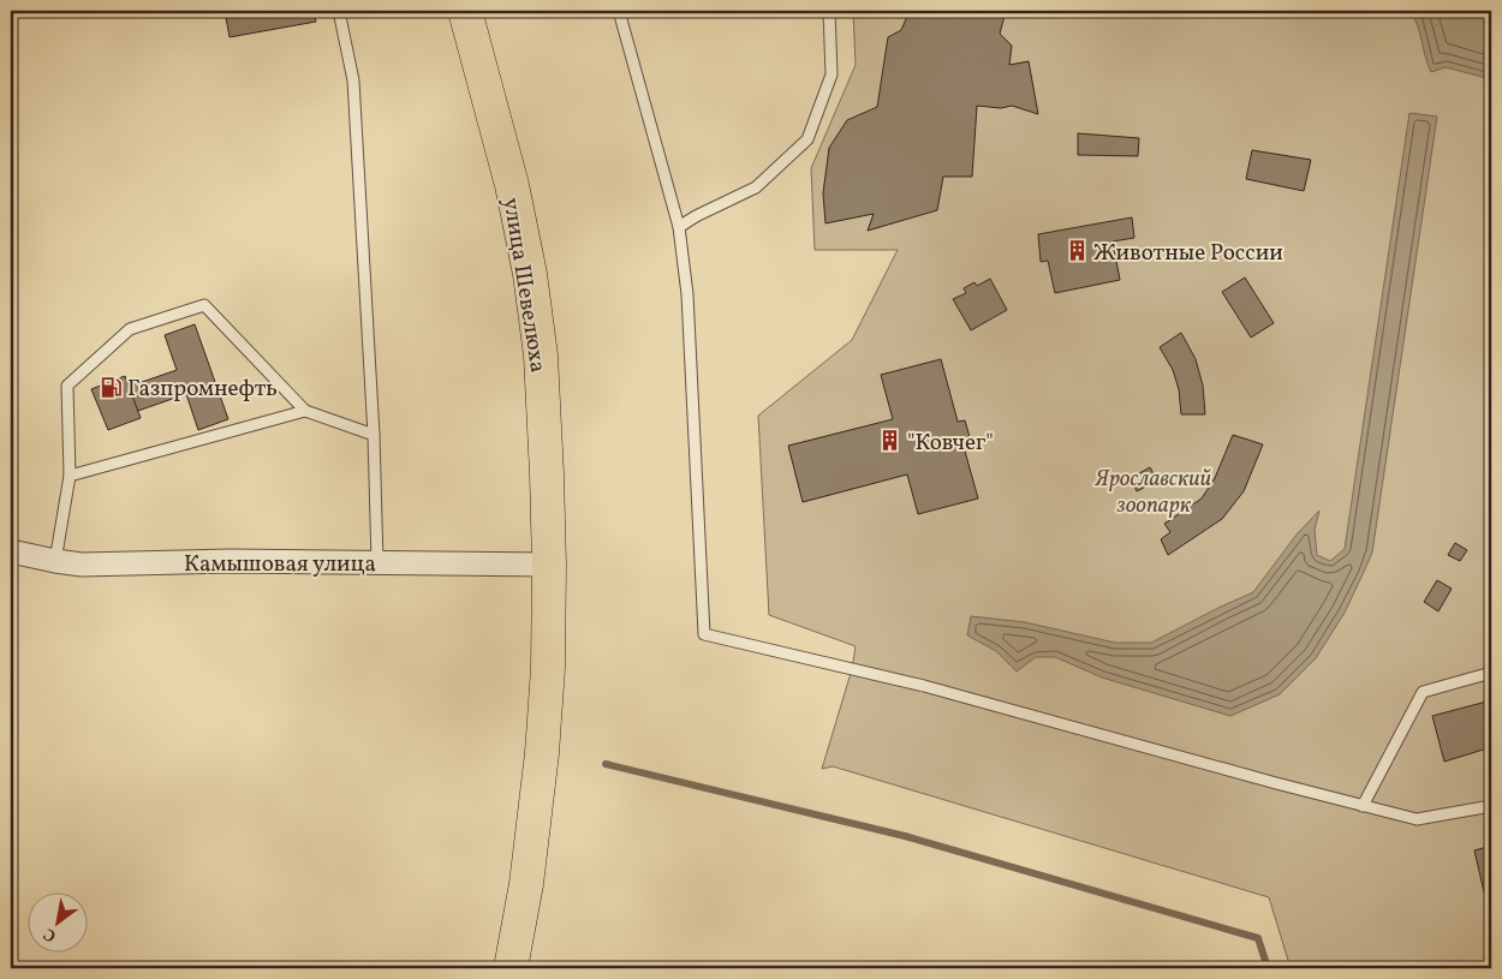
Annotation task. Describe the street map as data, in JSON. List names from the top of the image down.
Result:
{
  "streets": {
    "main road": ["улица Шевелюха"],
    "street": ["Камышовая улица"]
  },
  "crossings": [
    ["улица Шевелюха", "Камышовая улица"]
  ],
  "parks": ["Ярославский зоопарк"],
  "places": {
    "building": ["Животные России", "\"Ковчег\""],
    "fuel station": ["Газпромнефть"]
  },
  "north": "bottom left"
}
